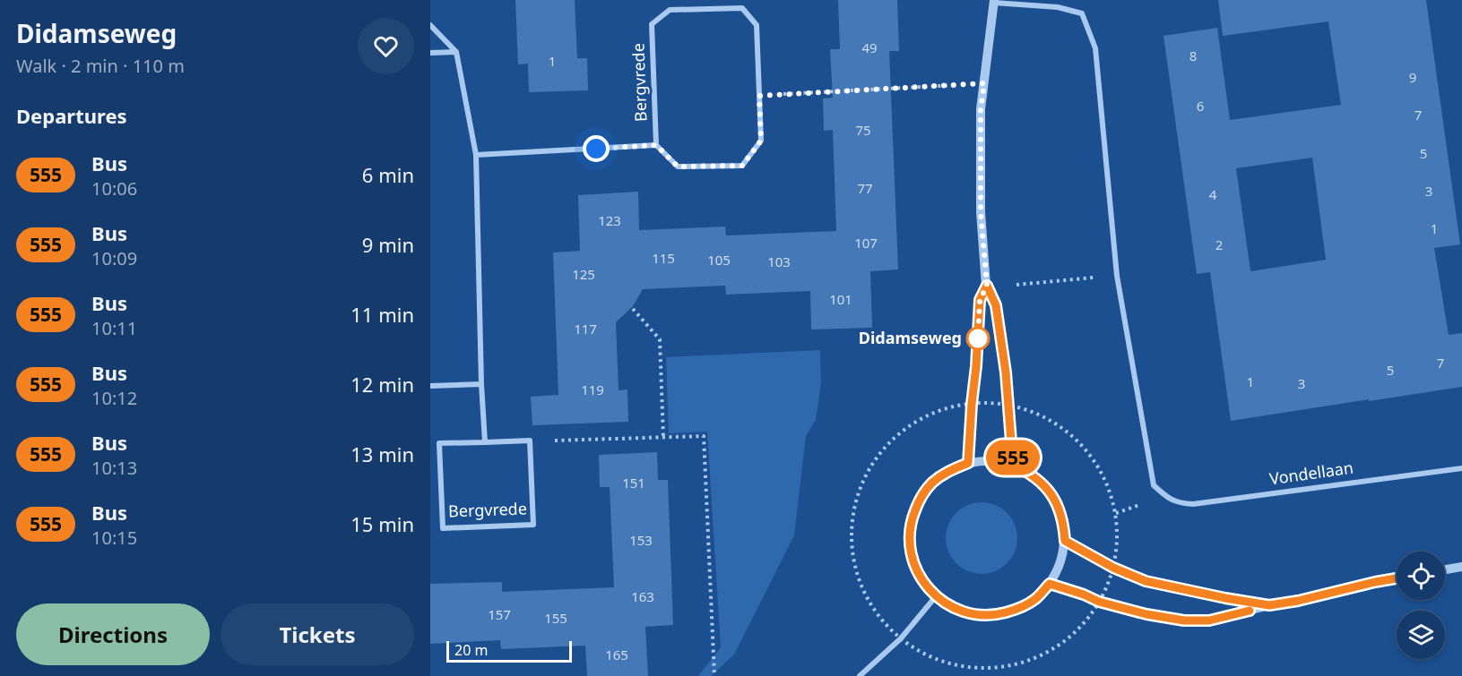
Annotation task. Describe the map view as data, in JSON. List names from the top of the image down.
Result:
{
  "streets": {
    "street": ["Bergvrede", "Vondellaan"]
  },
  "places": ["Didamseweg"],
  "lines": ["bus line 555"],
  "house_numbers": [
    "49",
    "8",
    "1",
    "9",
    "6",
    "7",
    "75",
    "5",
    "77",
    "3",
    "4",
    "123",
    "1",
    "107",
    "2",
    "115",
    "105",
    "103",
    "125",
    "101",
    "117",
    "7",
    "5",
    "1",
    "3",
    "119",
    "151",
    "153",
    "163",
    "157",
    "155",
    "165"
  ],
  "scale_bar": "20 m",
  "page": {
    "heading": [
      ["Didamseweg", "Walk · 2 min · 110 m"],
      "Departures"
    ],
    "on_map": "555",
    "list": [
      {
        "mark": "555",
        "name": "Bus",
        "note": "10:06",
        "value": "6 min"
      },
      {
        "mark": "555",
        "name": "Bus",
        "note": "10:09",
        "value": "9 min"
      },
      {
        "mark": "555",
        "name": "Bus",
        "note": "10:11",
        "value": "11 min"
      },
      {
        "mark": "555",
        "name": "Bus",
        "note": "10:12",
        "value": "12 min"
      },
      {
        "mark": "555",
        "name": "Bus",
        "note": "10:13",
        "value": "13 min"
      },
      {
        "mark": "555",
        "name": "Bus",
        "note": "10:15",
        "value": "15 min"
      }
    ],
    "buttons": ["Directions", "Tickets"],
    "scale": "20 m"
  }
}
